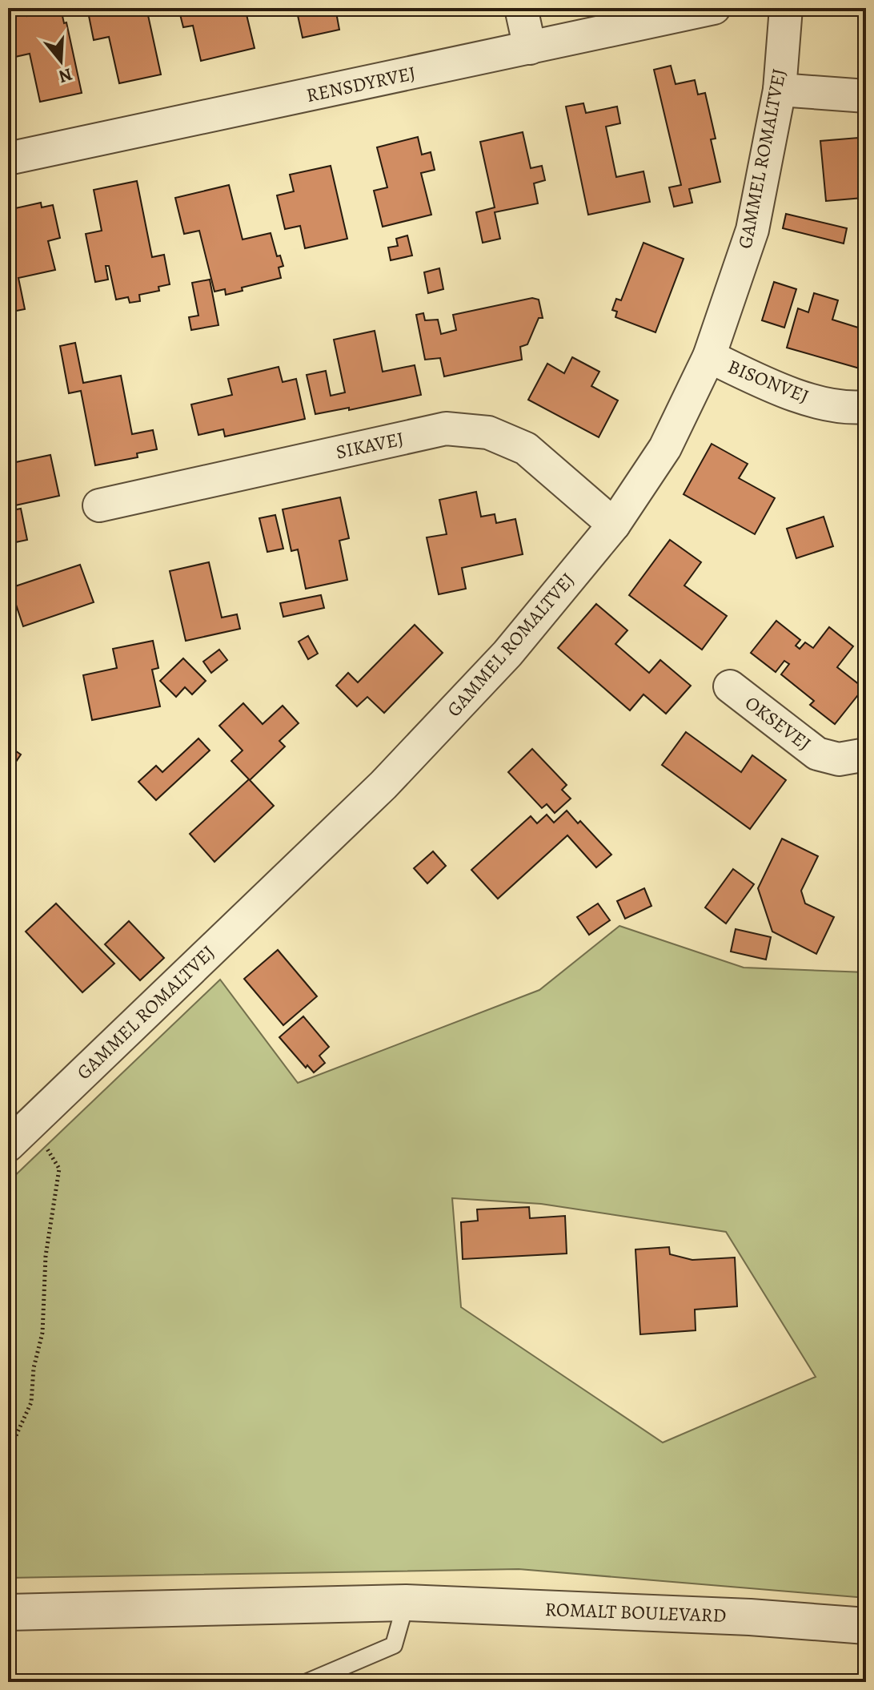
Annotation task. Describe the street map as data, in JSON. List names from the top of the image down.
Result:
{
  "streets": {
    "street": [
      "RENSDYRVEJ",
      "GAMMEL ROMALTVEJ",
      "BISONVEJ",
      "SIKAVEJ",
      "OKSEVEJ",
      "ROMALT BOULEVARD"
    ]
  },
  "crossings": [
    ["GAMMEL ROMALTVEJ", "BISONVEJ"],
    ["GAMMEL ROMALTVEJ", "SIKAVEJ"]
  ],
  "north": "bottom"
}
